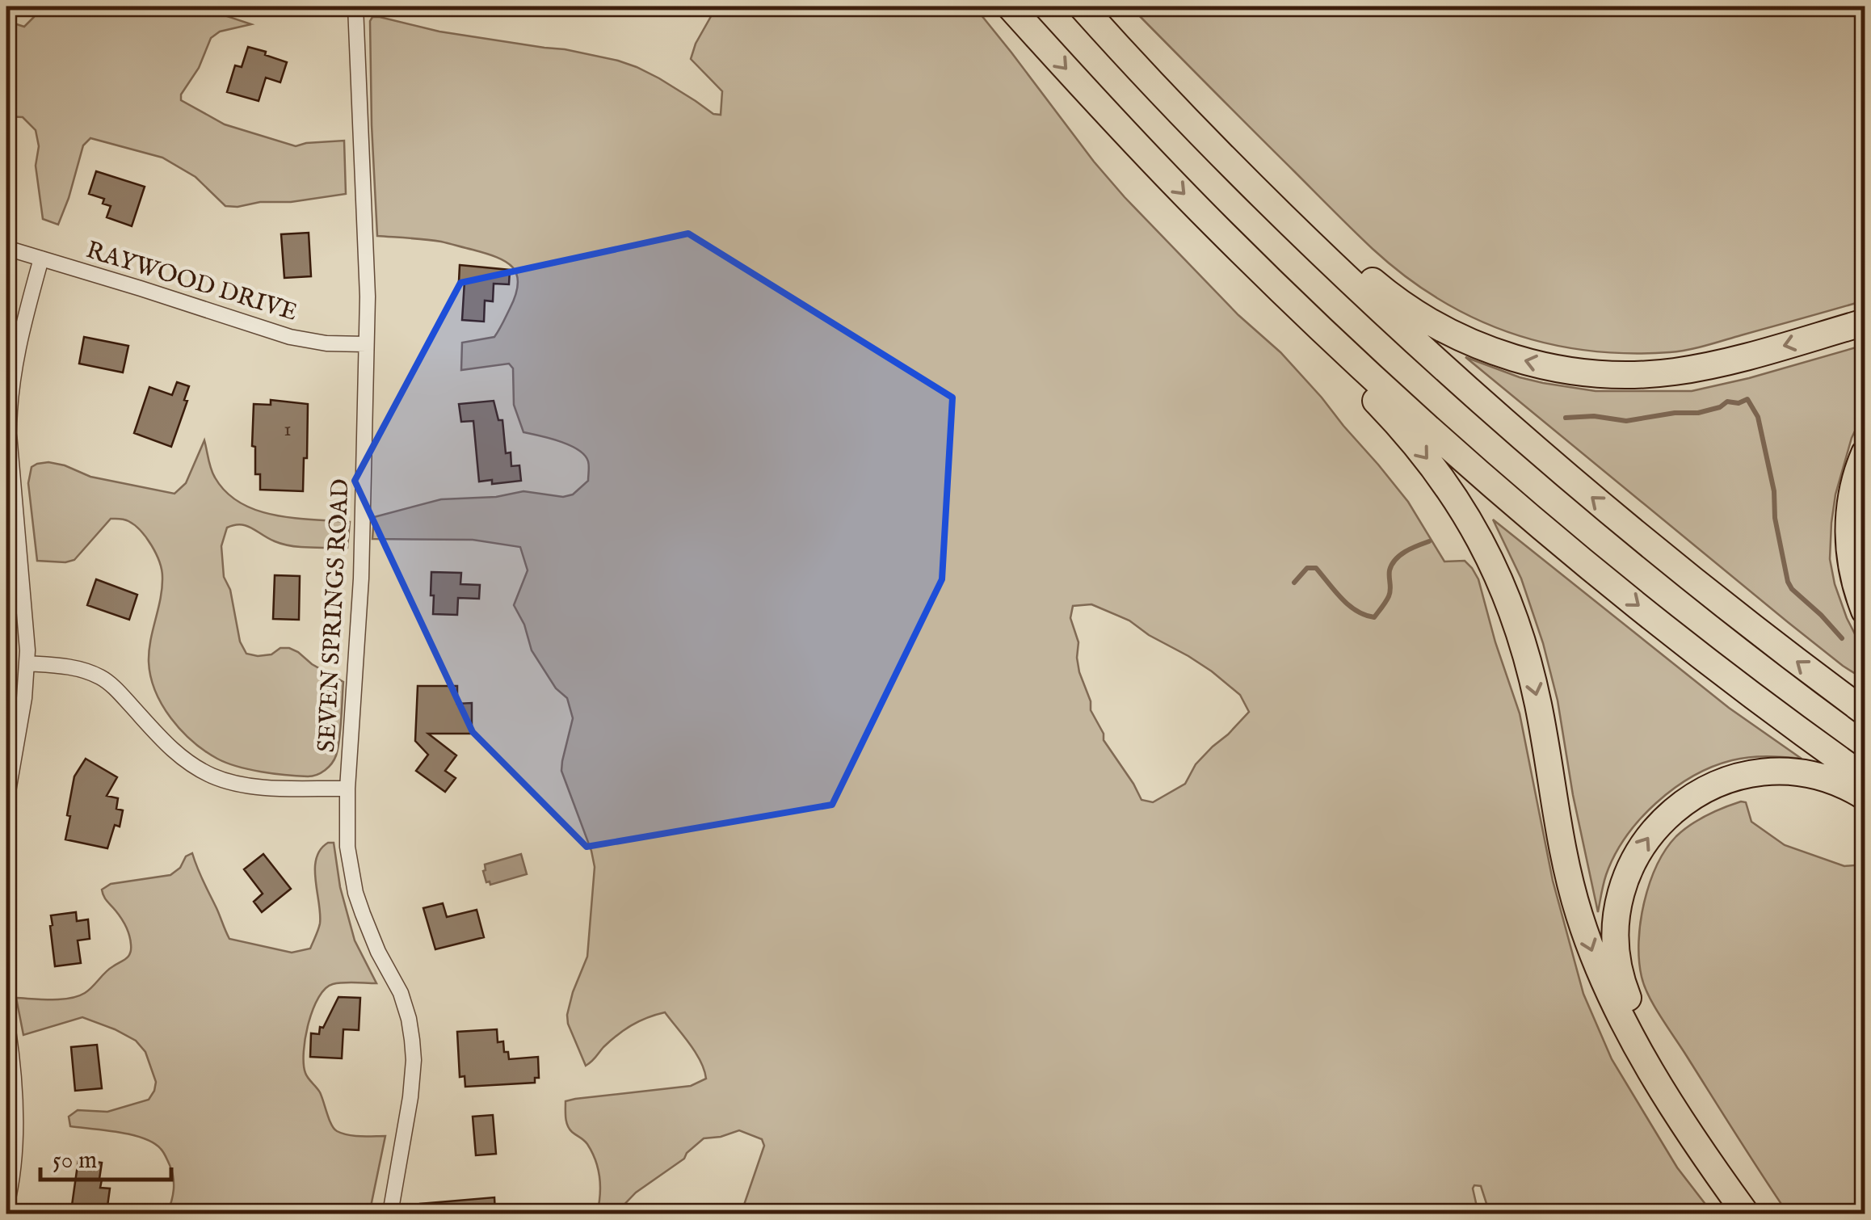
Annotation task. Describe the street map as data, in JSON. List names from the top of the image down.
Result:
{
  "streets": {
    "street": ["RAYWOOD DRIVE", "SEVEN SPRINGS ROAD"]
  },
  "crossings": [
    ["RAYWOOD DRIVE", "SEVEN SPRINGS ROAD"]
  ],
  "house_numbers": ["1"],
  "scale_bar": "50 m"
}
